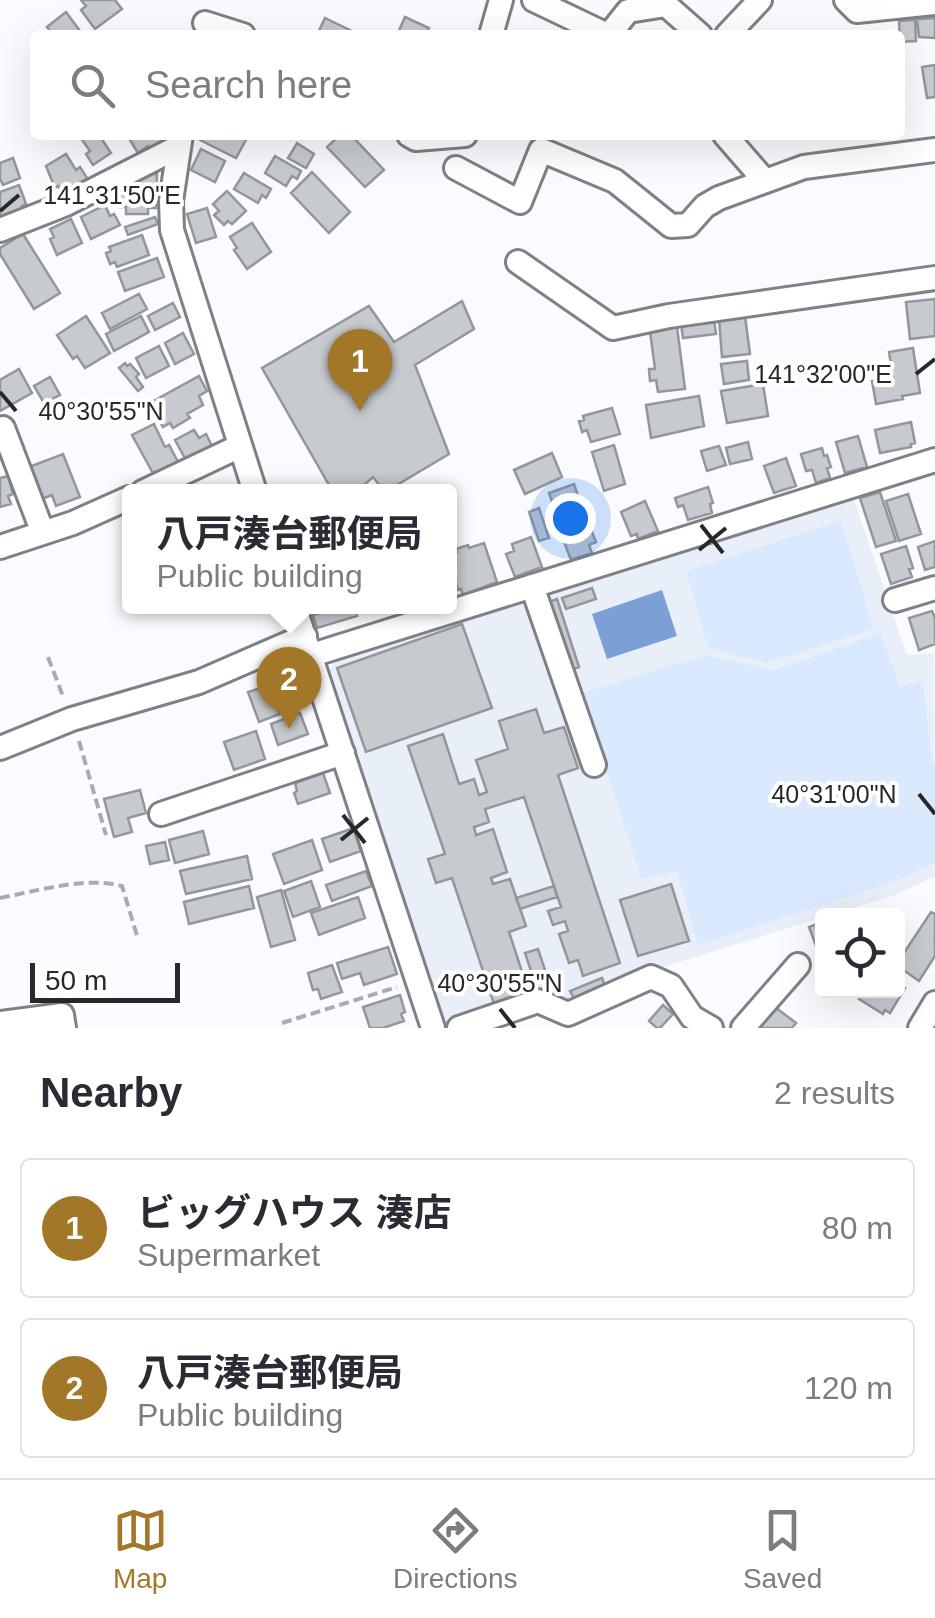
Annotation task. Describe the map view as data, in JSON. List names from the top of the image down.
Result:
{
  "scale_bar": "50 m",
  "page": {
    "search": "Search here",
    "pins": ["1", "2"],
    "popup": ["八戸湊台郵便局", "Public building"],
    "scale": "50 m",
    "heading": ["Nearby", "2 results"],
    "list": [
      {
        "mark": "1",
        "name": "ビッグハウス 湊店",
        "note": "Supermarket",
        "value": "80 m"
      },
      {
        "mark": "2",
        "name": "八戸湊台郵便局",
        "note": "Public building",
        "value": "120 m"
      }
    ],
    "nav": ["Map", "Directions", "Saved"]
  },
  "coordinates": [
    "141°31'50\"E",
    "141°32'00\"E",
    "40°30'55\"N",
    "40°31'00\"N"
  ]
}
